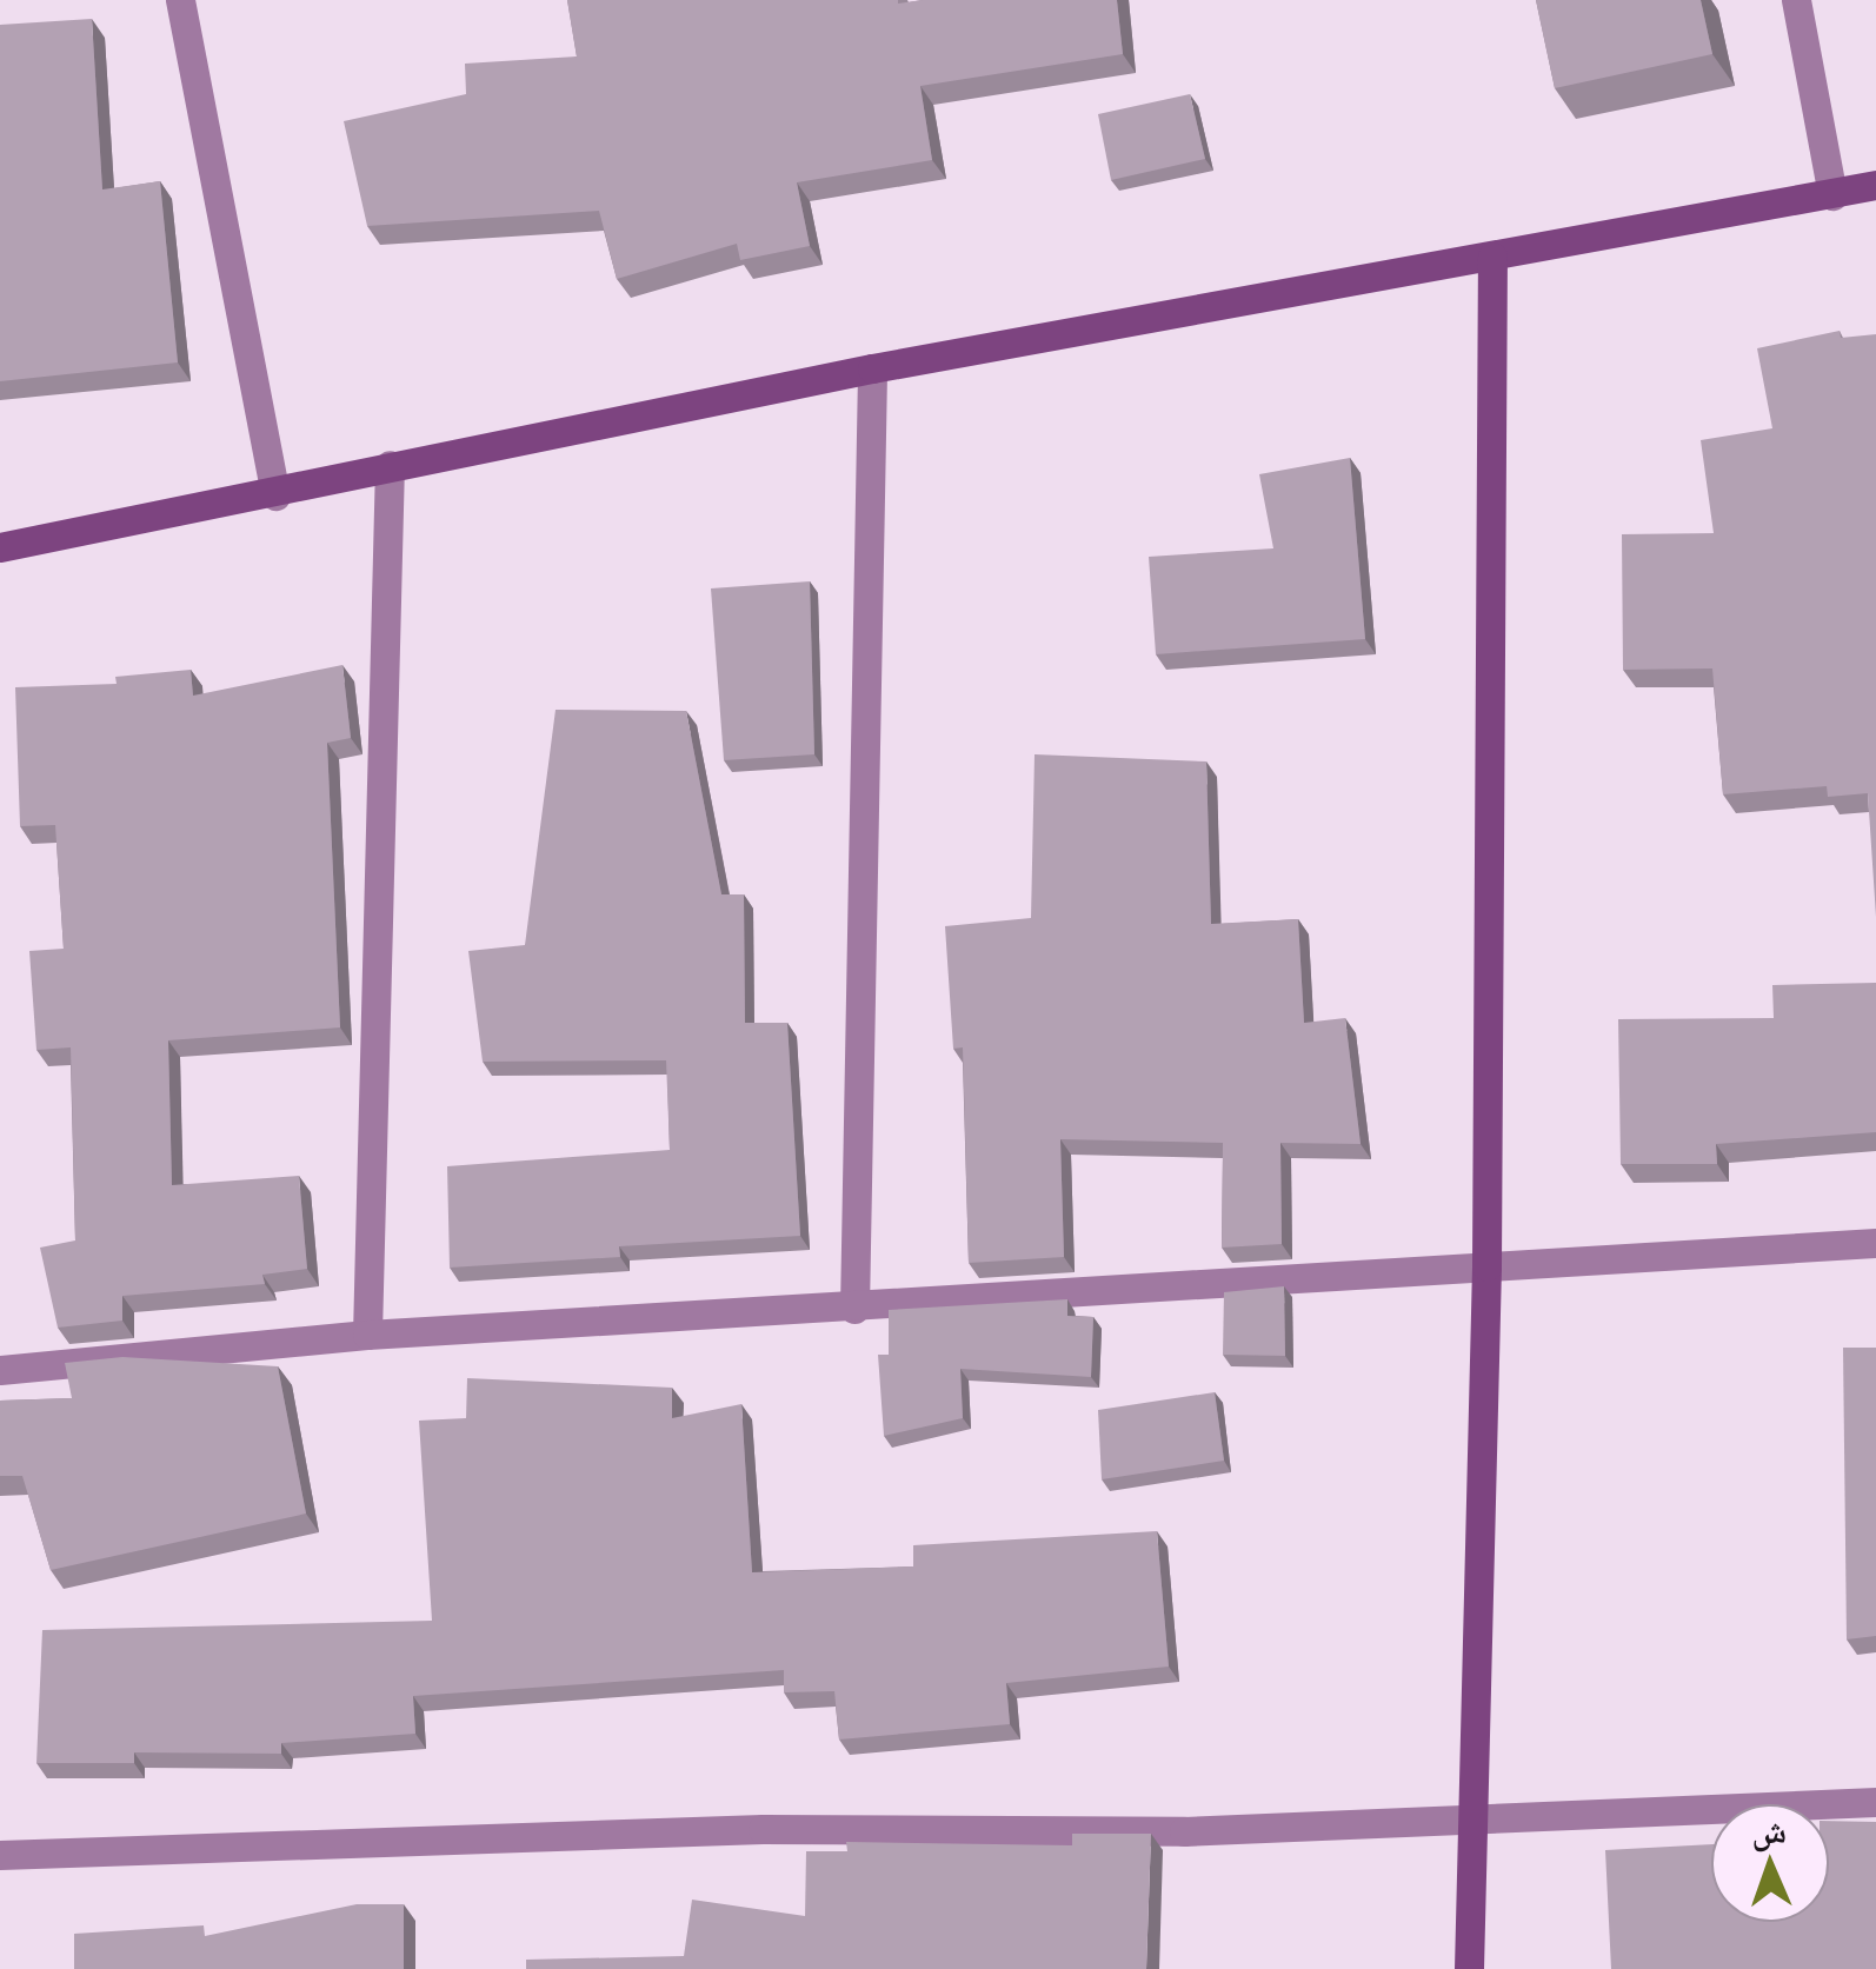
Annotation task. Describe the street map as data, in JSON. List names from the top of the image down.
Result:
{
  "north": "top"
}
